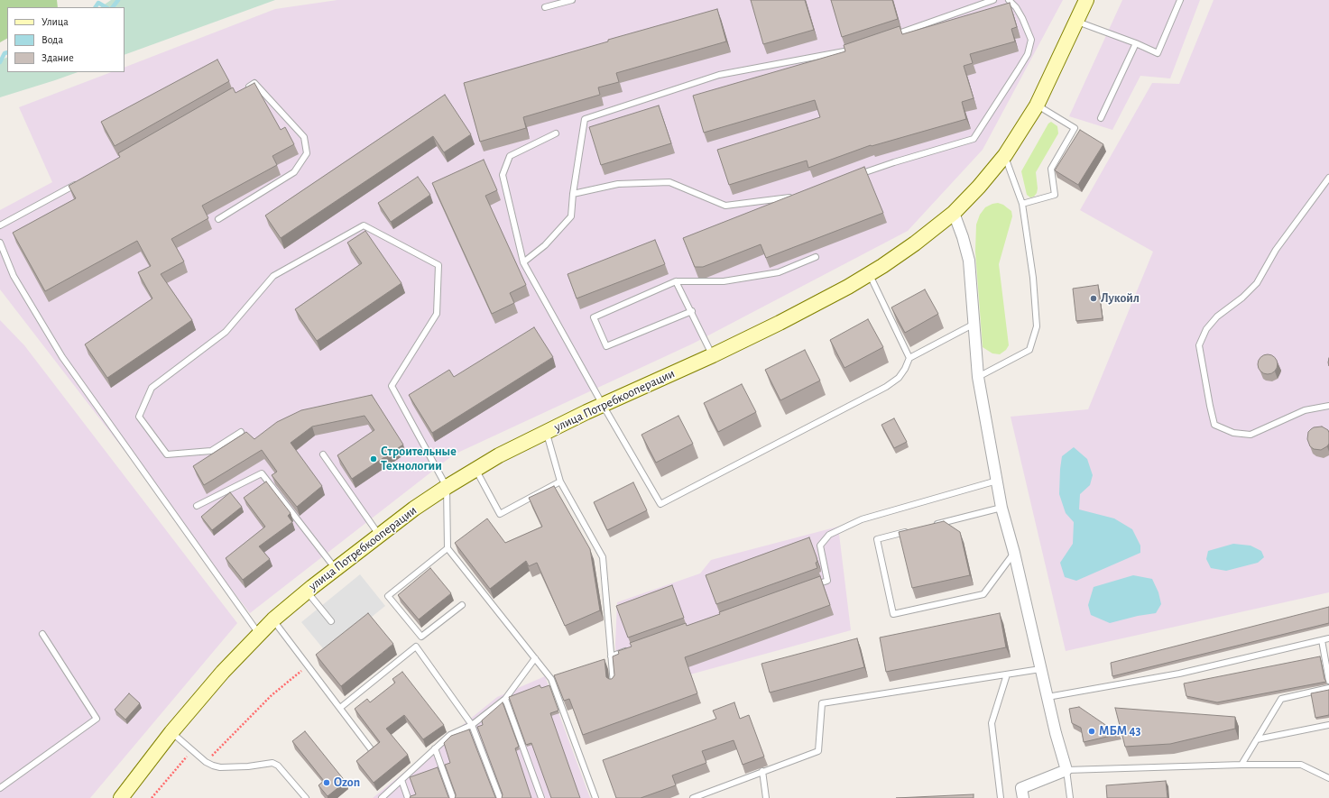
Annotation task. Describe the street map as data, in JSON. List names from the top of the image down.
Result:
{
  "streets": {
    "main road": ["улица Потребкооперации"]
  },
  "places": [
    "Лукойл",
    "Строительные Технологии",
    "МБМ 43",
    "Ozon"
  ],
  "legend": ["Улица", "Вода", "Здание"]
}
